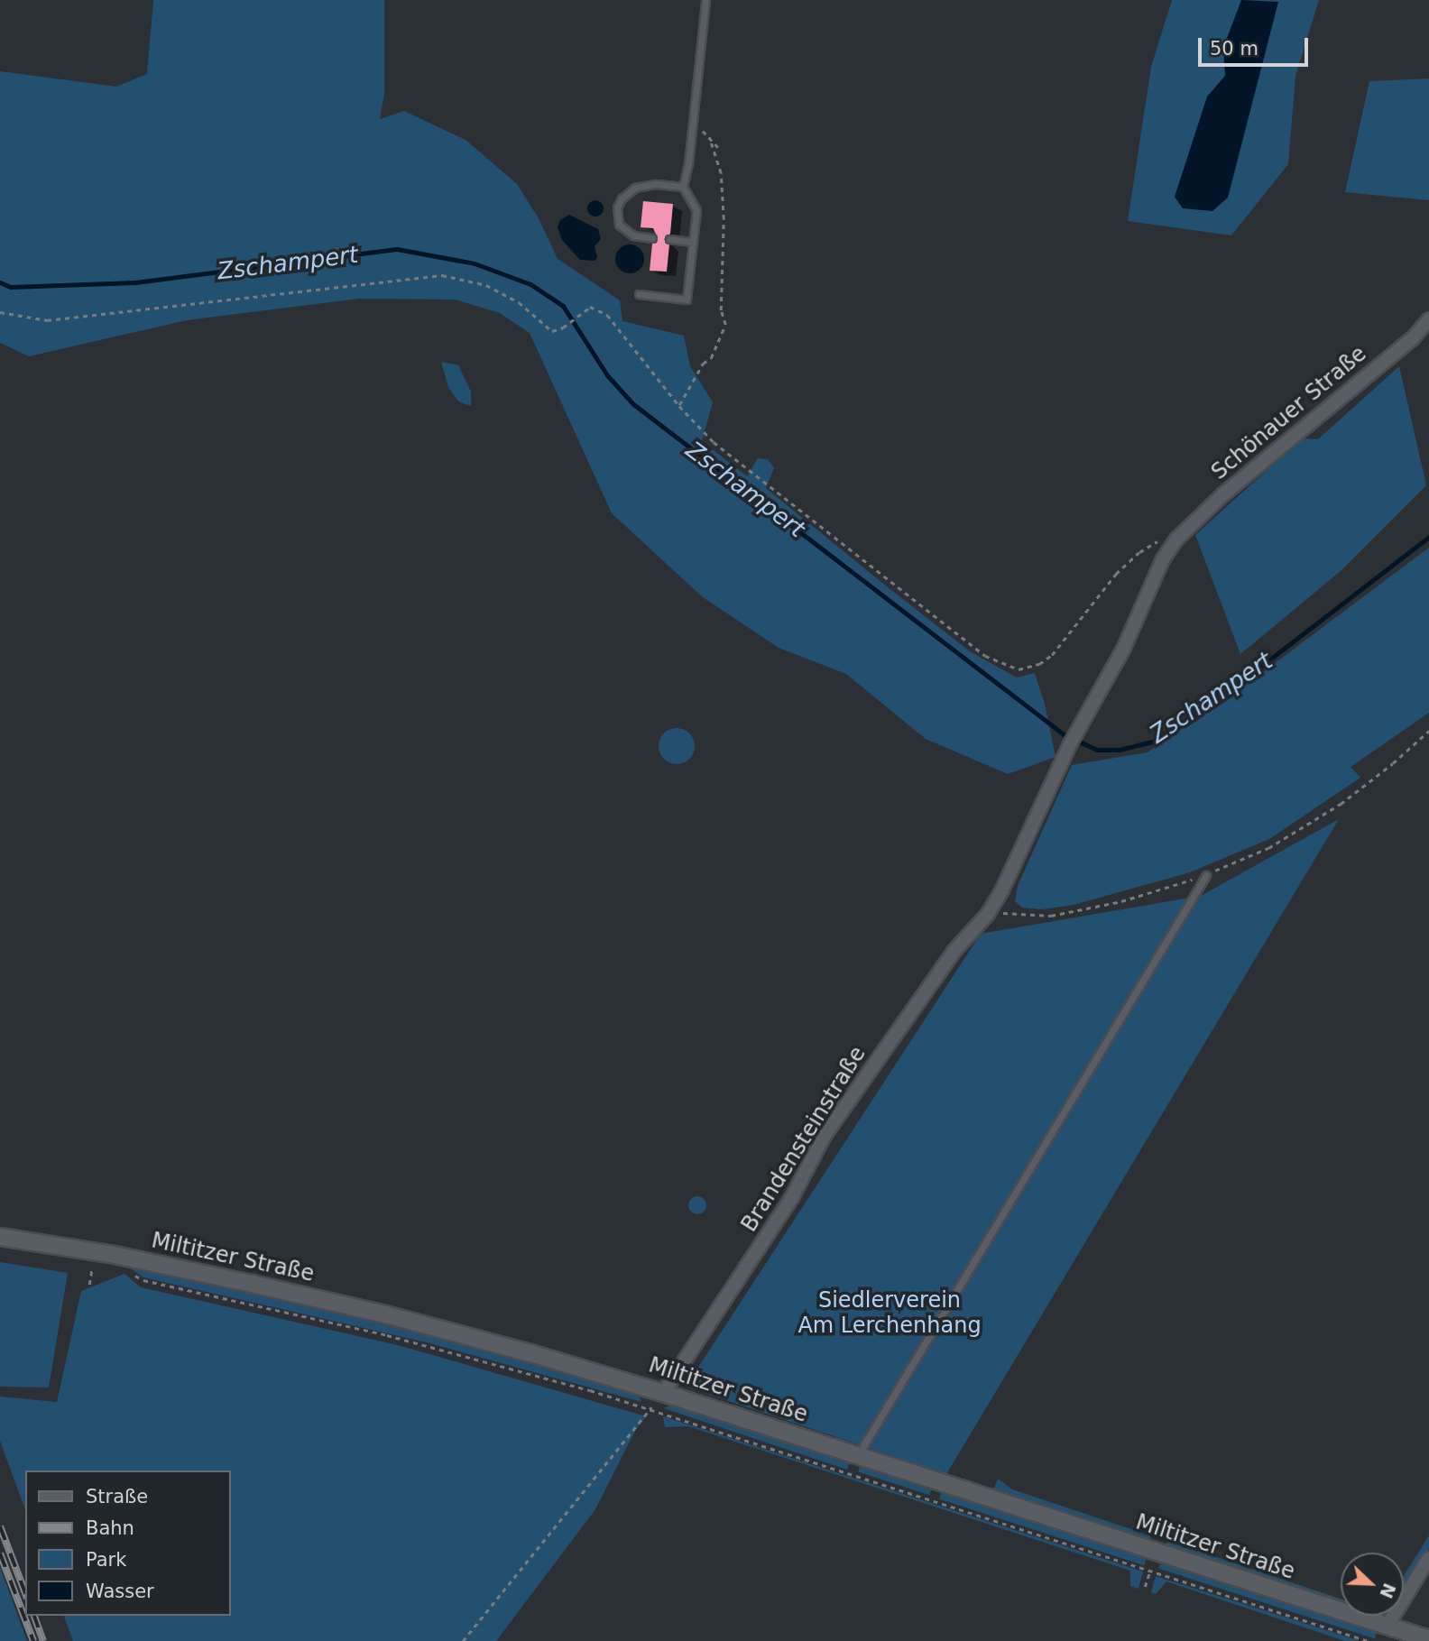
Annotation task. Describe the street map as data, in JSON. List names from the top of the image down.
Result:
{
  "streets": {
    "street": ["Schönauer Straße", "Brandensteinstraße", "Miltitzer Straße"]
  },
  "crossings": [
    ["Schönauer Straße", "Brandensteinstraße"],
    ["Brandensteinstraße", "Miltitzer Straße"]
  ],
  "water": ["Zschampert"],
  "parks": ["Siedlerverein Am Lerchenhang"],
  "legend": [
    "Straße",
    "Bahn",
    "Park",
    "Wasser"
  ],
  "scale_bar": "50 m",
  "north": "bottom right"
}
